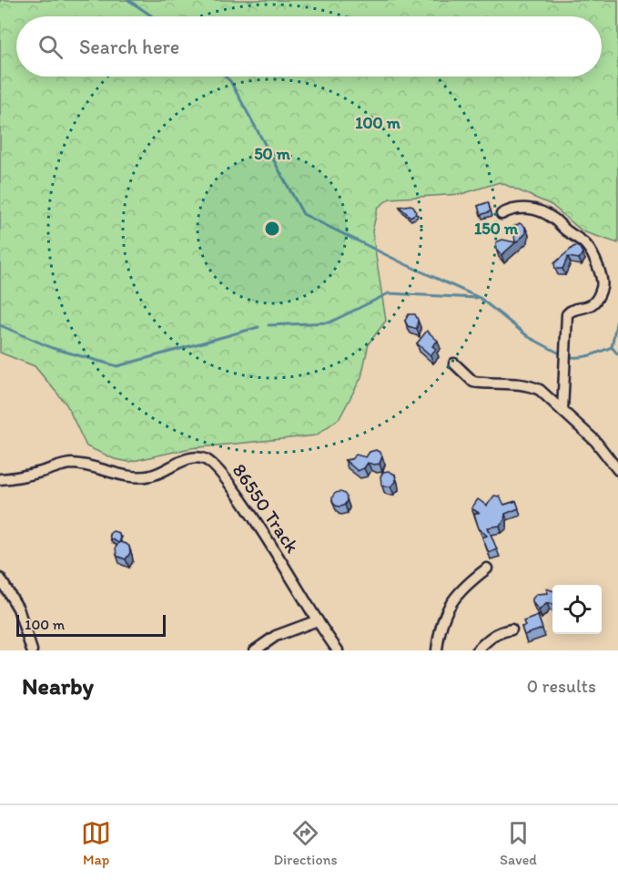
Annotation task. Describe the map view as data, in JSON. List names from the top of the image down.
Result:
{
  "streets": {
    "street": ["86550 Track"]
  },
  "scale_bar": "100 m",
  "page": {
    "search": "Search here",
    "scale": "100 m",
    "heading": ["Nearby", "0 results"],
    "nav": ["Map", "Directions", "Saved"]
  },
  "rings": ["100 m", "50 m", "150 m"]
}
